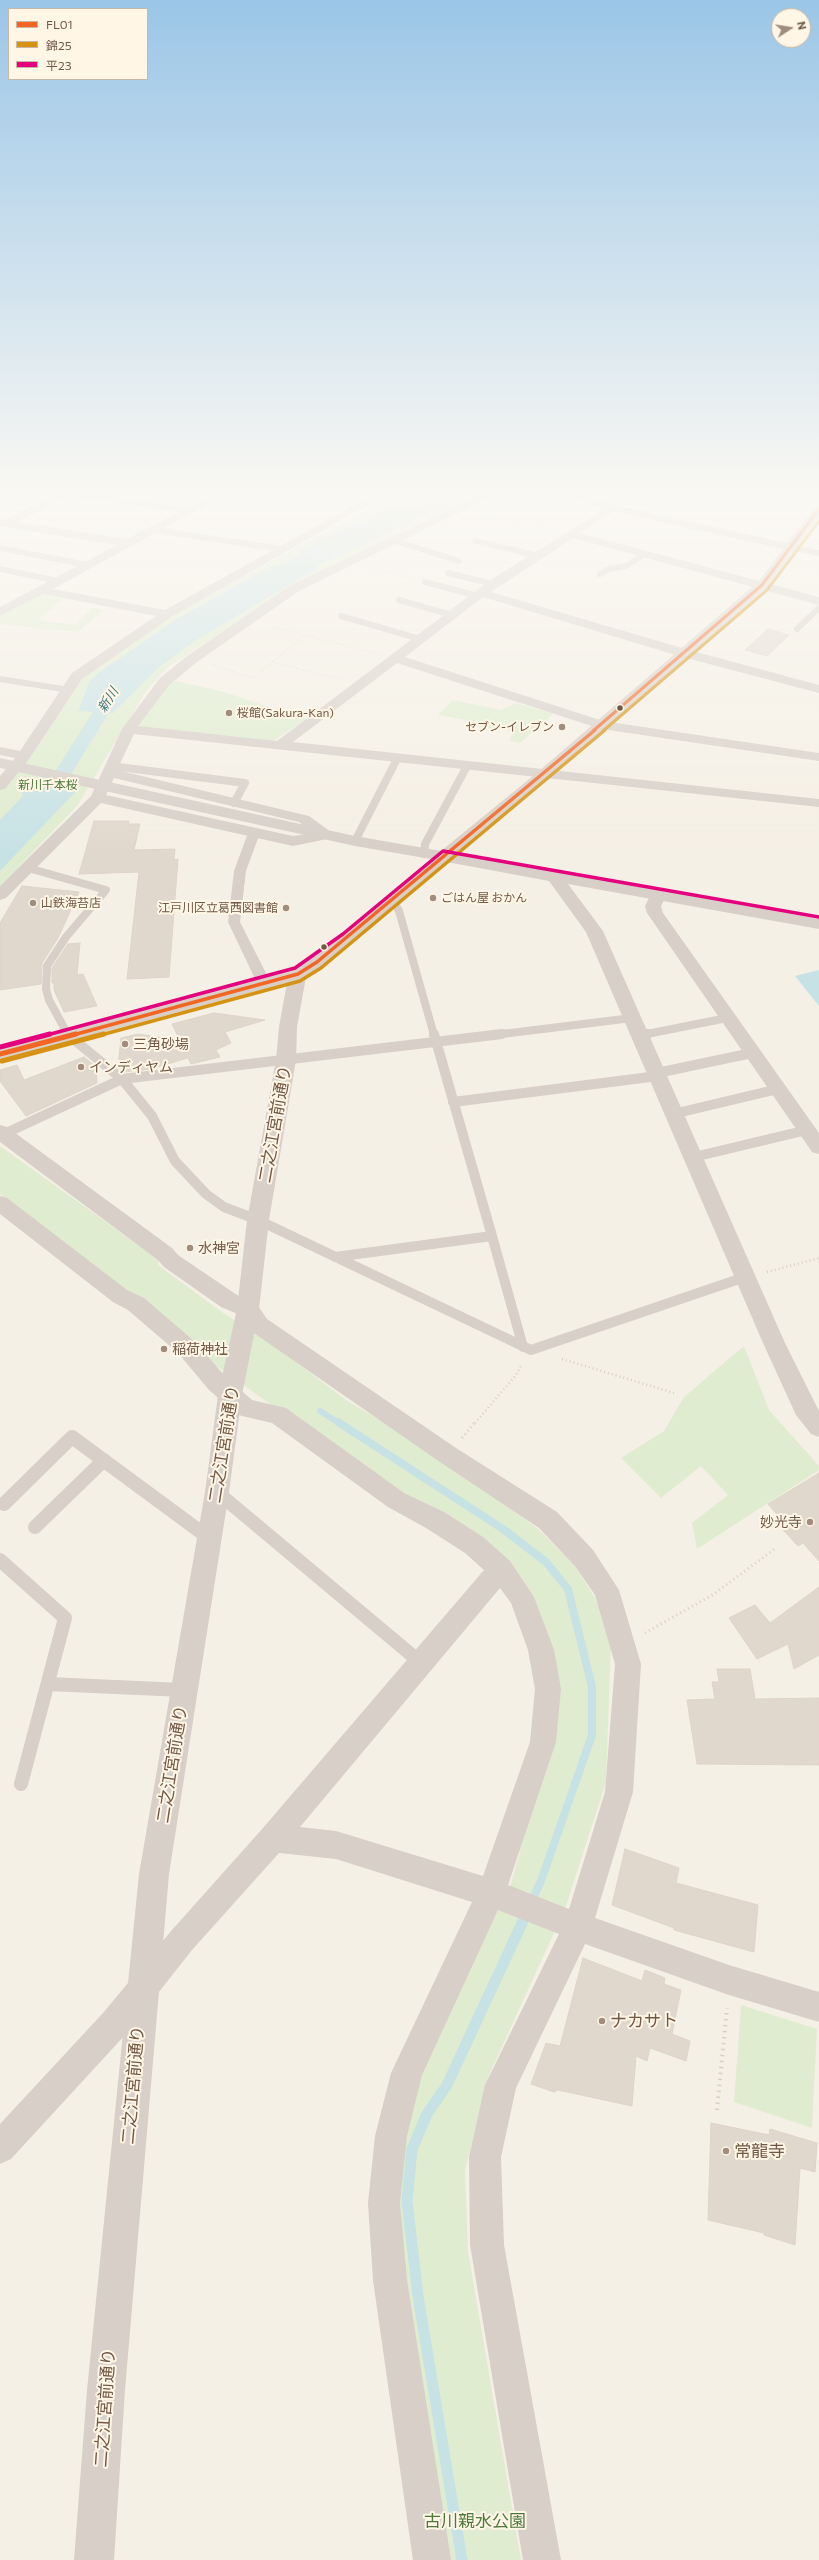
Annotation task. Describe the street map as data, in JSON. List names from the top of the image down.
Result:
{
  "streets": {
    "street": ["二之江宮前通り"]
  },
  "water": ["新川"],
  "parks": ["新川千本桜", "古川親水公園"],
  "places": [
    "桜館(Sakura-Kan)",
    "セブン-イレブン",
    "ごはん屋 おかん",
    "山鉄海苔店",
    "江戸川区立葛西図書館",
    "三角砂場",
    "インディヤム",
    "水神宮",
    "稲荷神社",
    "妙光寺",
    "ナカサト",
    "常龍寺"
  ],
  "lines": ["transit line FL01", "transit line 錦25", "transit line 平23"],
  "legend": ["FL01", "錦25", "平23"],
  "north": "right"
}
